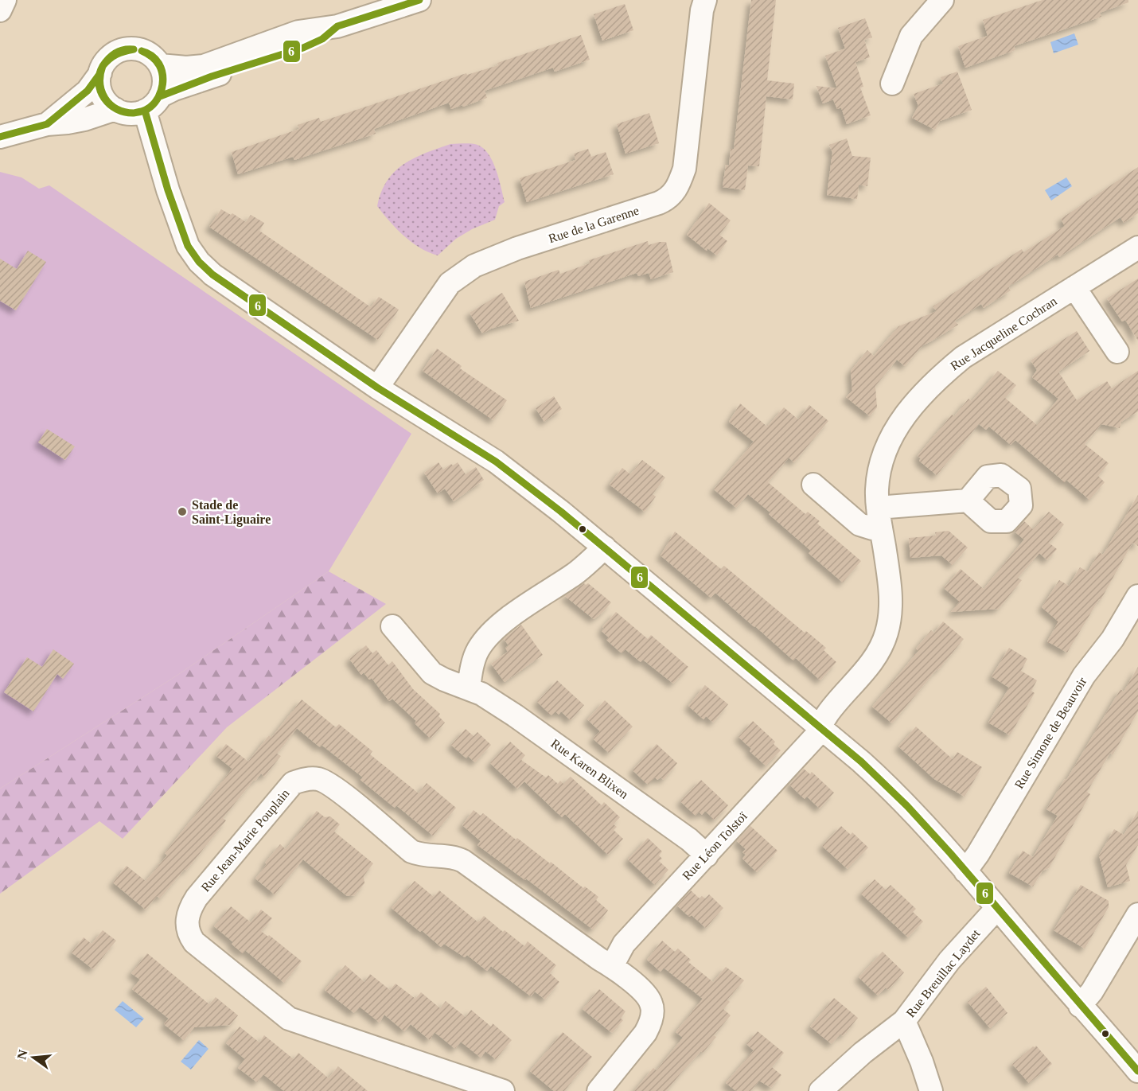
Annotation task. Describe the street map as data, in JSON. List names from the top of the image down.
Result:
{
  "streets": {
    "street": [
      "Rue de la Garenne",
      "Rue Jacqueline Cochran",
      "Rue Simone de Beauvoir",
      "Rue Karen Blixen",
      "Rue Jean-Marie Pouplain",
      "Rue Léon Tolstoï",
      "Rue Breuillac Laydet"
    ]
  },
  "crossings": [
    ["Rue Jacqueline Cochran", "Rue Léon Tolstoï"],
    ["Rue Karen Blixen", "Rue Léon Tolstoï"],
    ["Rue Jean-Marie Pouplain", "Rue Léon Tolstoï"]
  ],
  "places": ["Stade de Saint-Liguaire"],
  "lines": ["transit line 6"],
  "north": "left"
}
